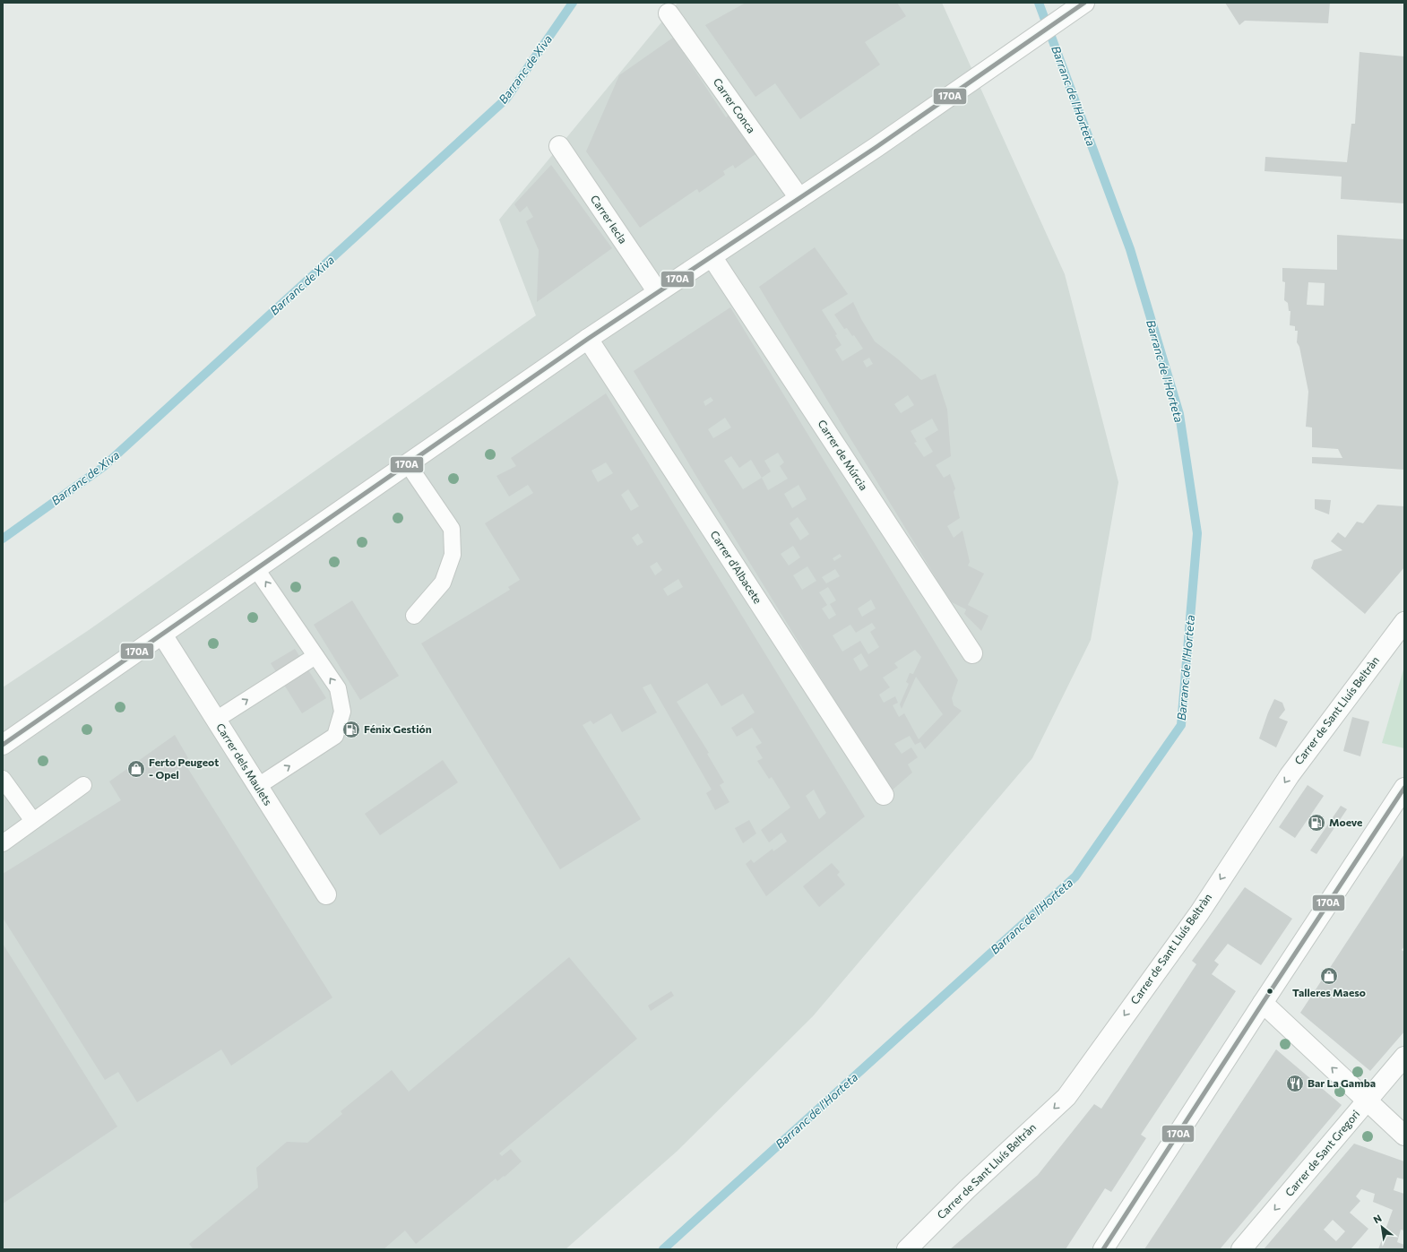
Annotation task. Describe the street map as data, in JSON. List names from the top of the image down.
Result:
{
  "streets": {
    "street": [
      "Carrer Conca",
      "Carrer Iecla",
      "Carrer de Múrcia",
      "Carrer d'Albacete",
      "Carrer de Sant Lluís Beltràn",
      "Carrer dels Maulets",
      "Carrer de Sant Gregori"
    ]
  },
  "water": ["Barranc de Xiva", "Barranc de l'Horteta"],
  "places": {
    "fuel station": ["Fénix Gestión", "Moeve"],
    "shop": ["Ferto Peugeot - Opel", "Talleres Maeso"],
    "restaurant": ["Bar La Gamba"]
  },
  "lines": ["transit line 170A"],
  "north": "top left"
}
